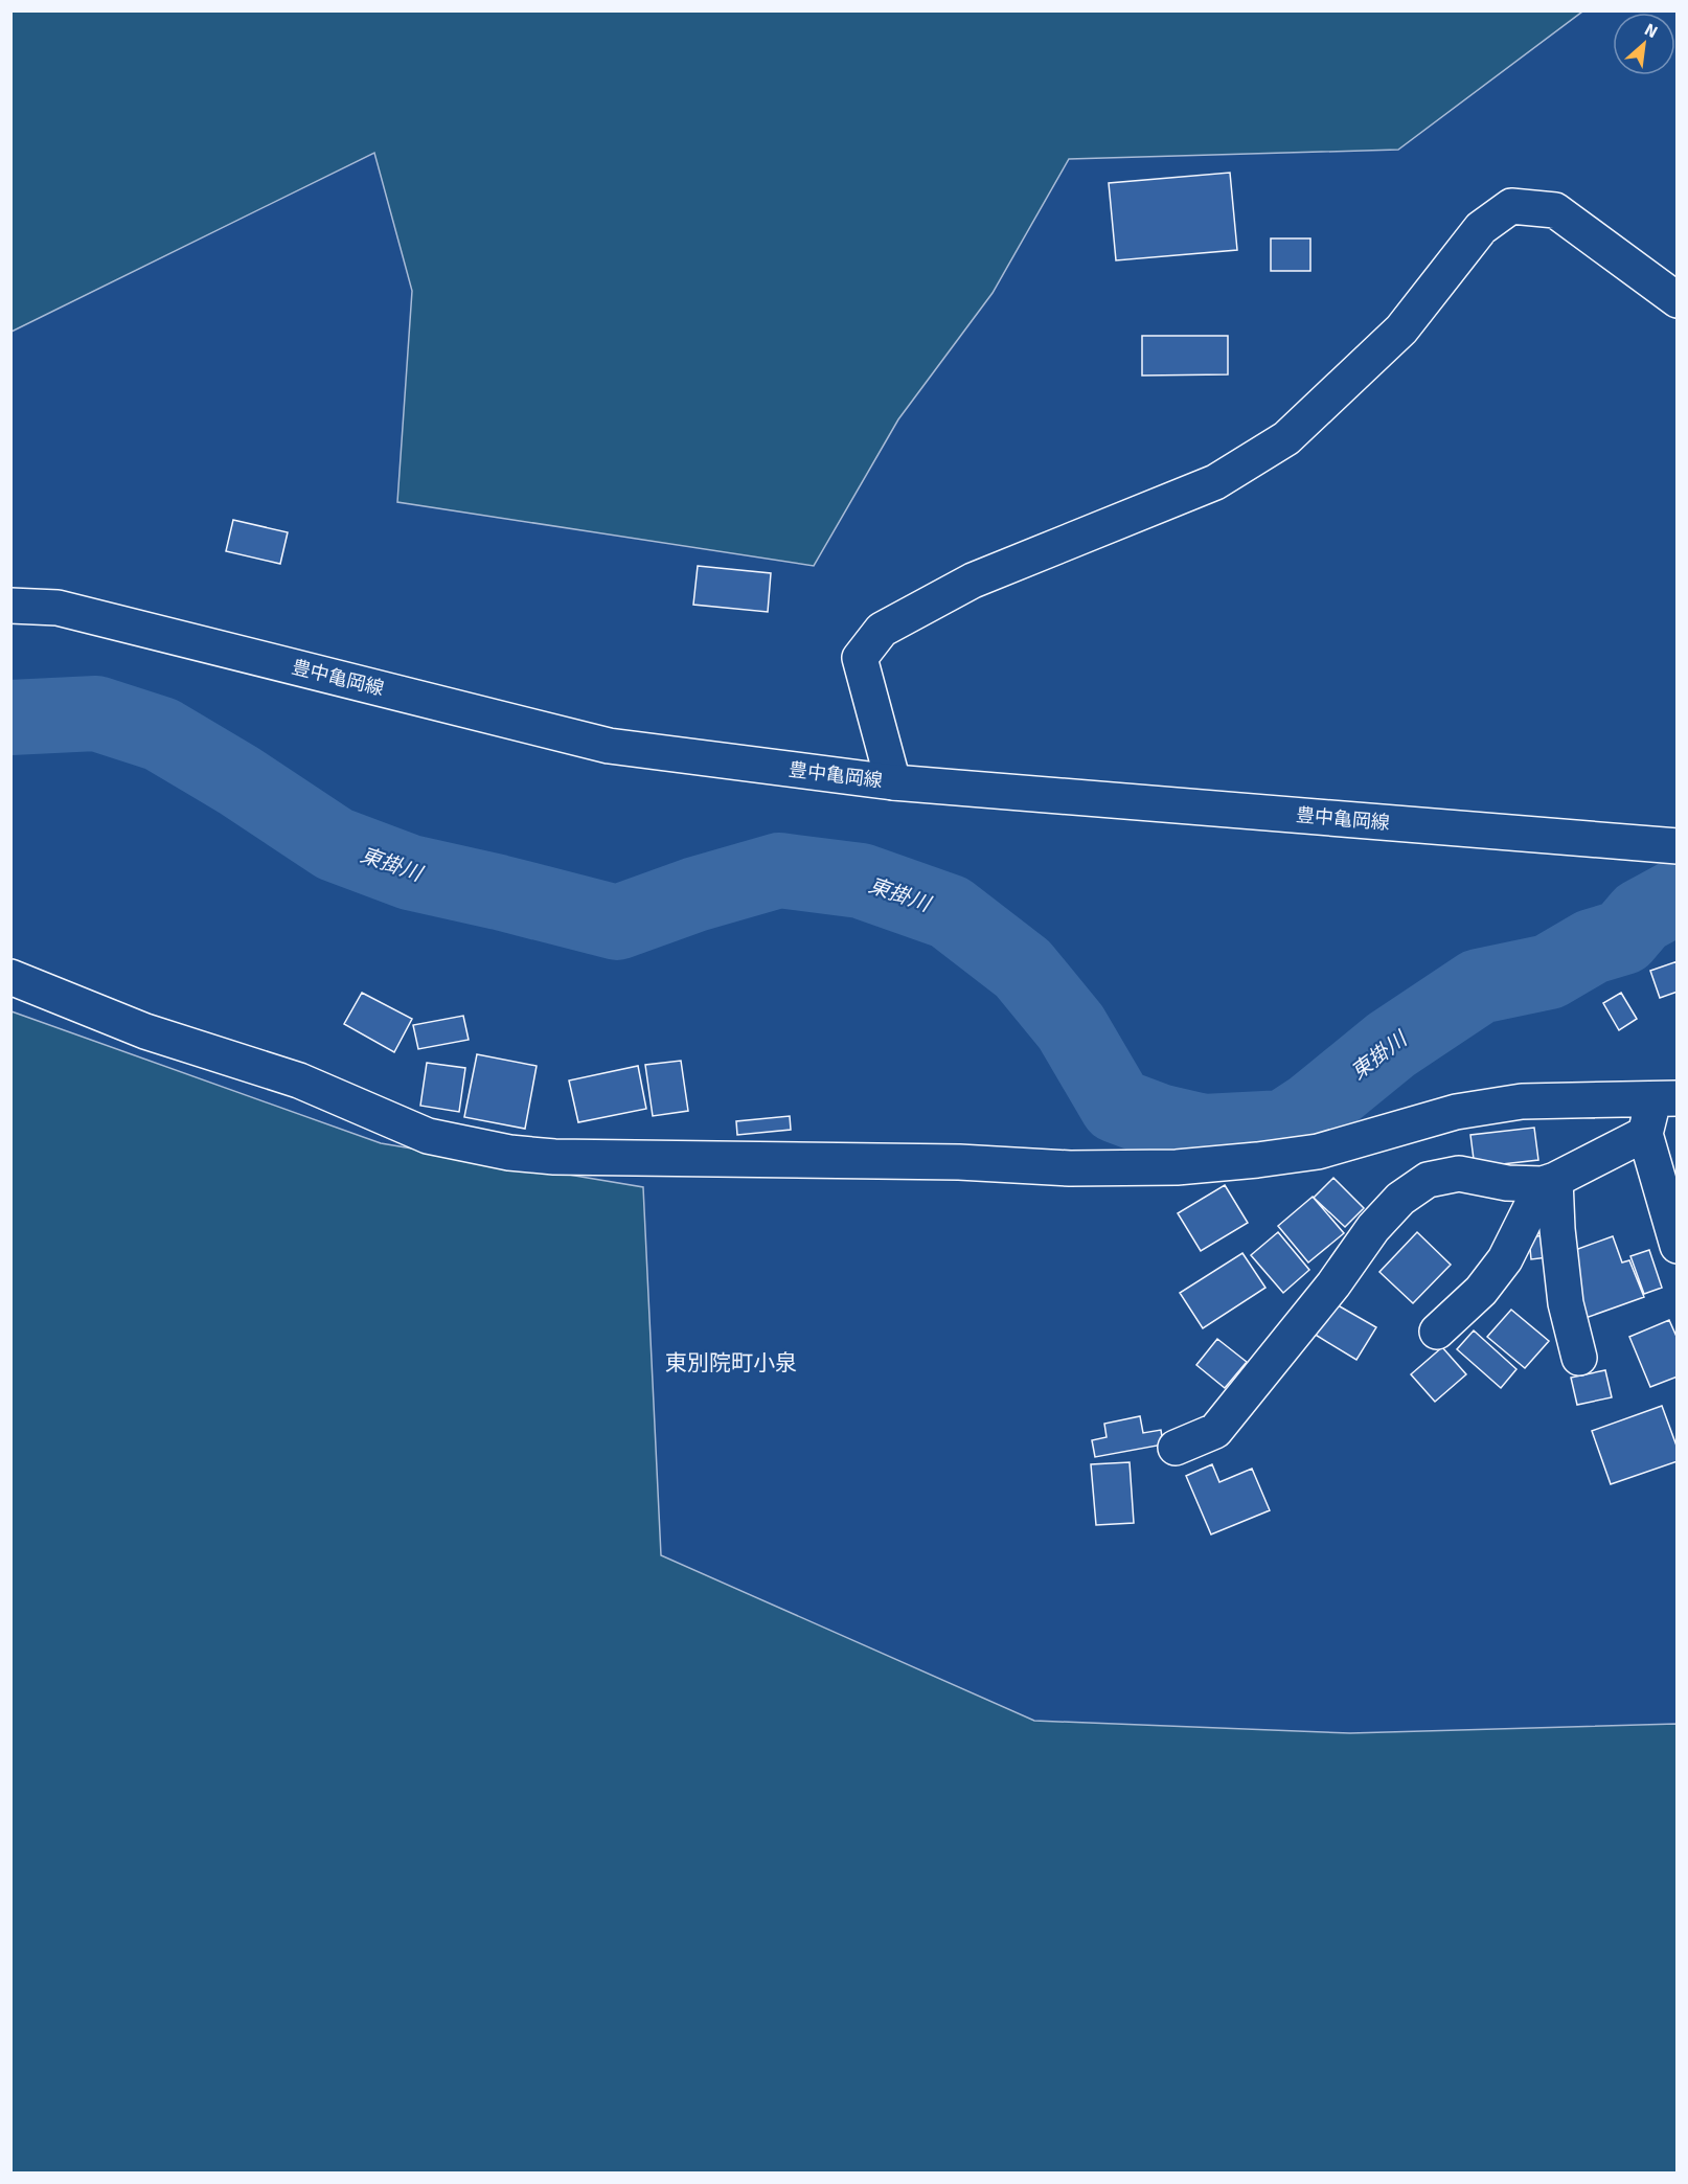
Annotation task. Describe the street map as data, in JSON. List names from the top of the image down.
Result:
{
  "streets": {
    "street": ["豊中亀岡線"]
  },
  "districts": ["東別院町小泉"],
  "water": ["東掛川"],
  "north": "top right"
}
